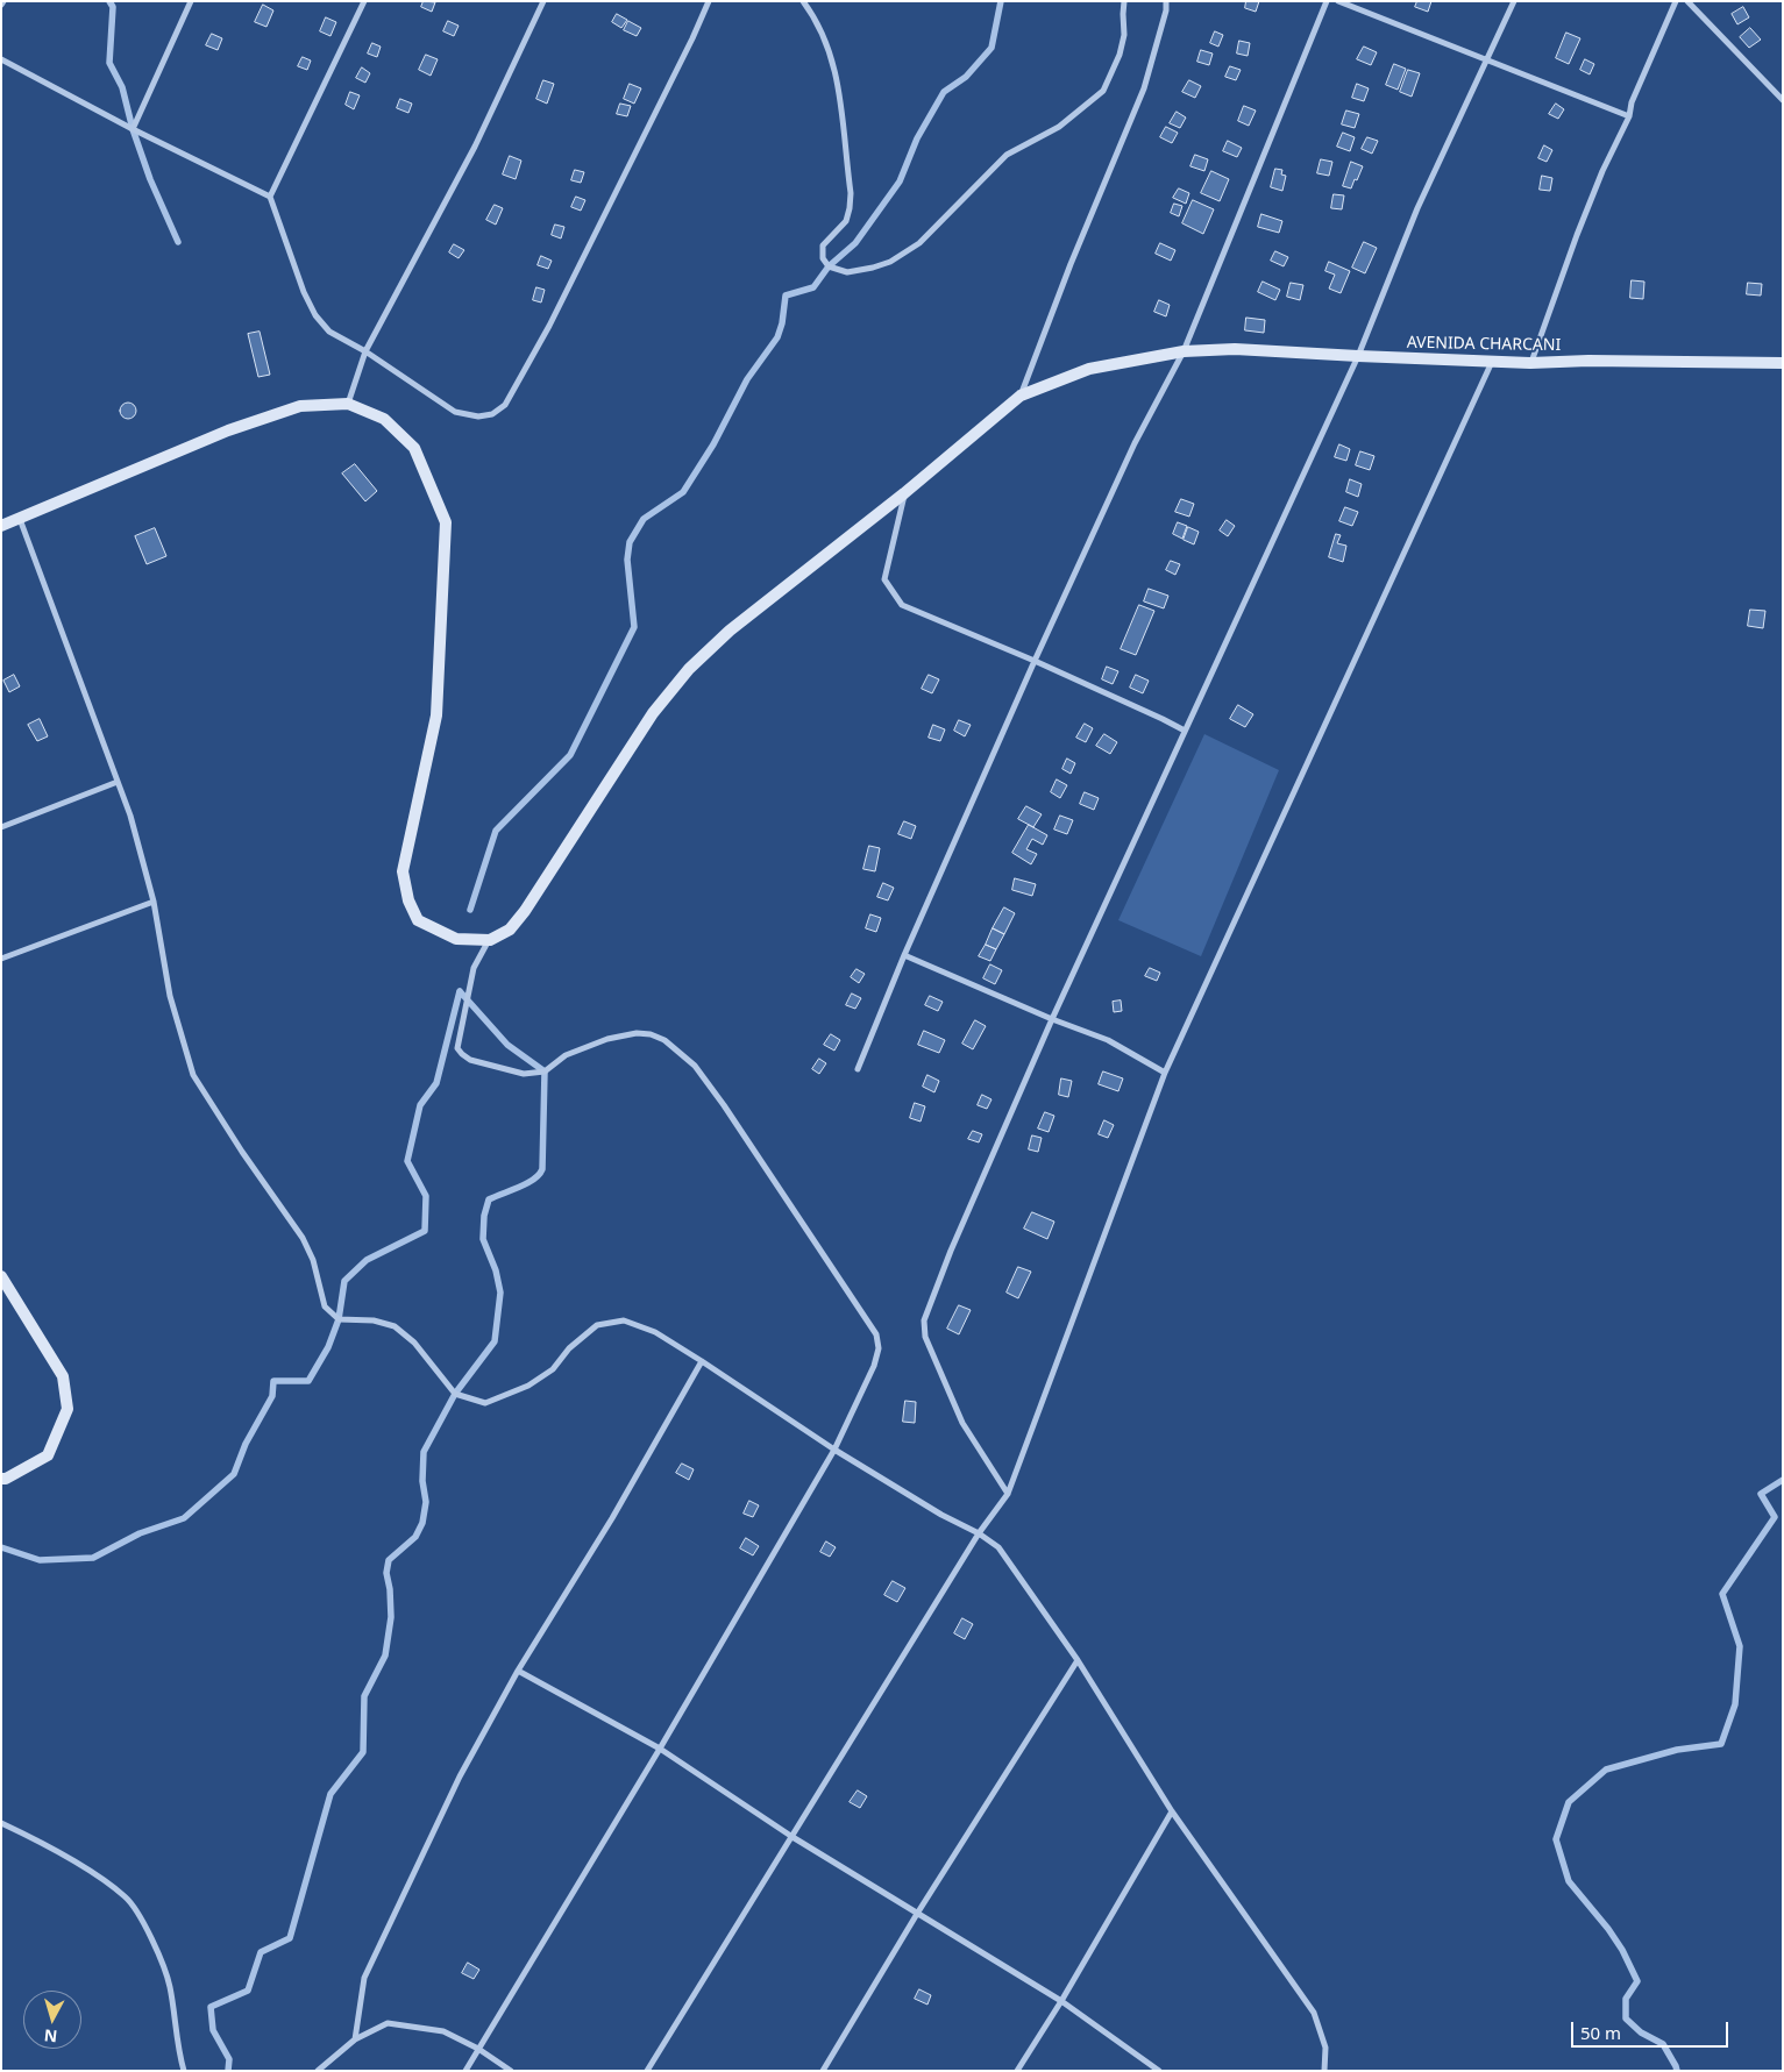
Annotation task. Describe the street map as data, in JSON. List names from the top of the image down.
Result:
{
  "streets": {
    "main road": ["AVENIDA CHARCANI"]
  },
  "scale_bar": "50 m",
  "north": "bottom"
}
